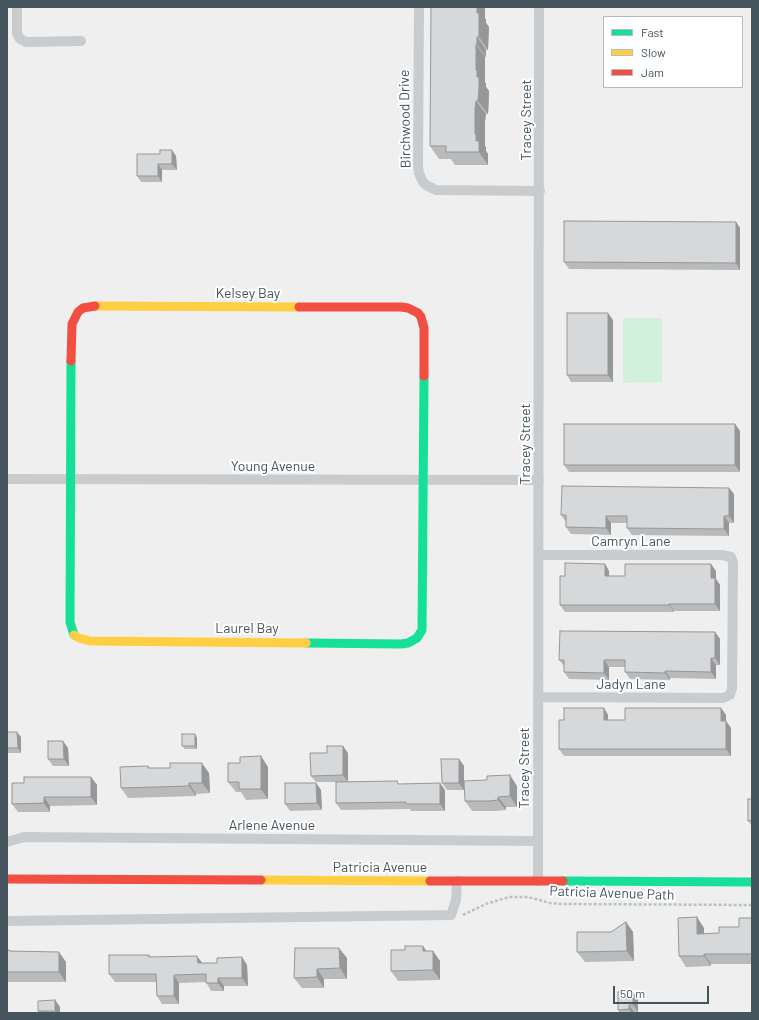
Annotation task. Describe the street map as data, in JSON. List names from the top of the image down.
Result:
{
  "streets": {
    "street": [
      "Birchwood Drive",
      "Tracey Street",
      "Kelsey Bay",
      "Young Avenue",
      "Camryn Lane",
      "Laurel Bay",
      "Jadyn Lane",
      "Arlene Avenue",
      "Patricia Avenue"
    ],
    "path": ["Patricia Avenue Path"]
  },
  "crossings": [
    ["Birchwood Drive", "Tracey Street"],
    ["Tracey Street", "Young Avenue"],
    ["Tracey Street", "Camryn Lane"],
    ["Tracey Street", "Jadyn Lane"],
    ["Tracey Street", "Arlene Avenue"],
    ["Tracey Street", "Patricia Avenue"],
    ["Kelsey Bay", "Young Avenue"],
    ["Kelsey Bay", "Laurel Bay"],
    ["Young Avenue", "Laurel Bay"],
    ["Camryn Lane", "Jadyn Lane"]
  ],
  "legend": ["Fast", "Slow", "Jam"],
  "scale_bar": "50 m"
}
